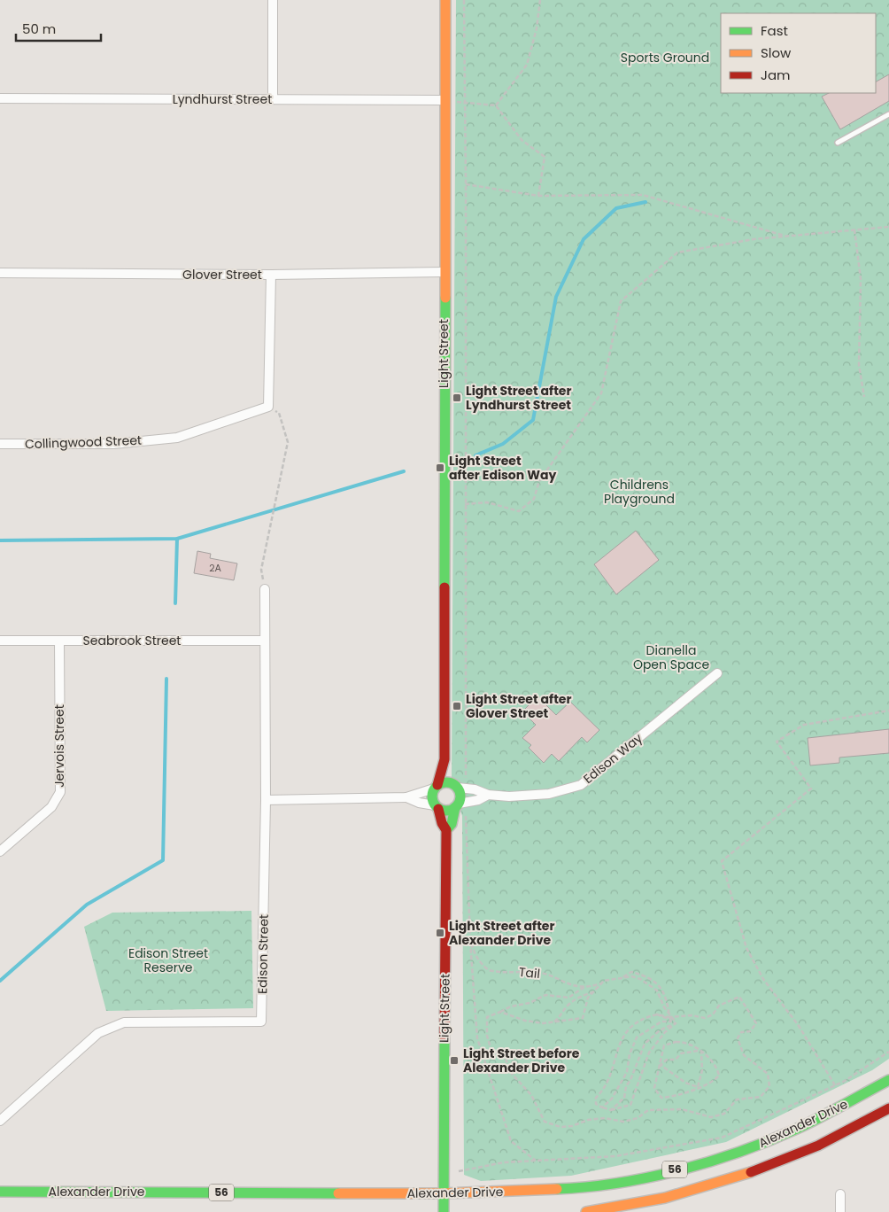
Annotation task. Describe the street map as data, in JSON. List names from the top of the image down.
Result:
{
  "streets": {
    "street": [
      "Lyndhurst Street",
      "Glover Street",
      "Light Street",
      "Collingwood Street",
      "Seabrook Street",
      "Jervois Street",
      "Edison Way",
      "Edison Street",
      "Alexander Drive",
      "56"
    ],
    "path": ["Tail"]
  },
  "crossings": [
    ["Lyndhurst Street", "Light Street"],
    ["Glover Street", "Light Street"],
    ["Light Street", "Edison Way"],
    ["Light Street", "Alexander Drive"],
    ["Seabrook Street", "Jervois Street"],
    ["Seabrook Street", "Edison Street"]
  ],
  "parks": [
    "Sports Ground",
    "Childrens Playground",
    "Dianella Open Space",
    "Edison Street Reserve"
  ],
  "places": {
    "transit": [
      "Light Street after Lyndhurst Street",
      "Light Street after Edison Way",
      "Light Street after Glover Street",
      "Light Street after Alexander Drive",
      "Light Street before Alexander Drive"
    ]
  },
  "house_numbers": ["2A"],
  "legend": ["Fast", "Slow", "Jam"],
  "scale_bar": "50 m"
}
